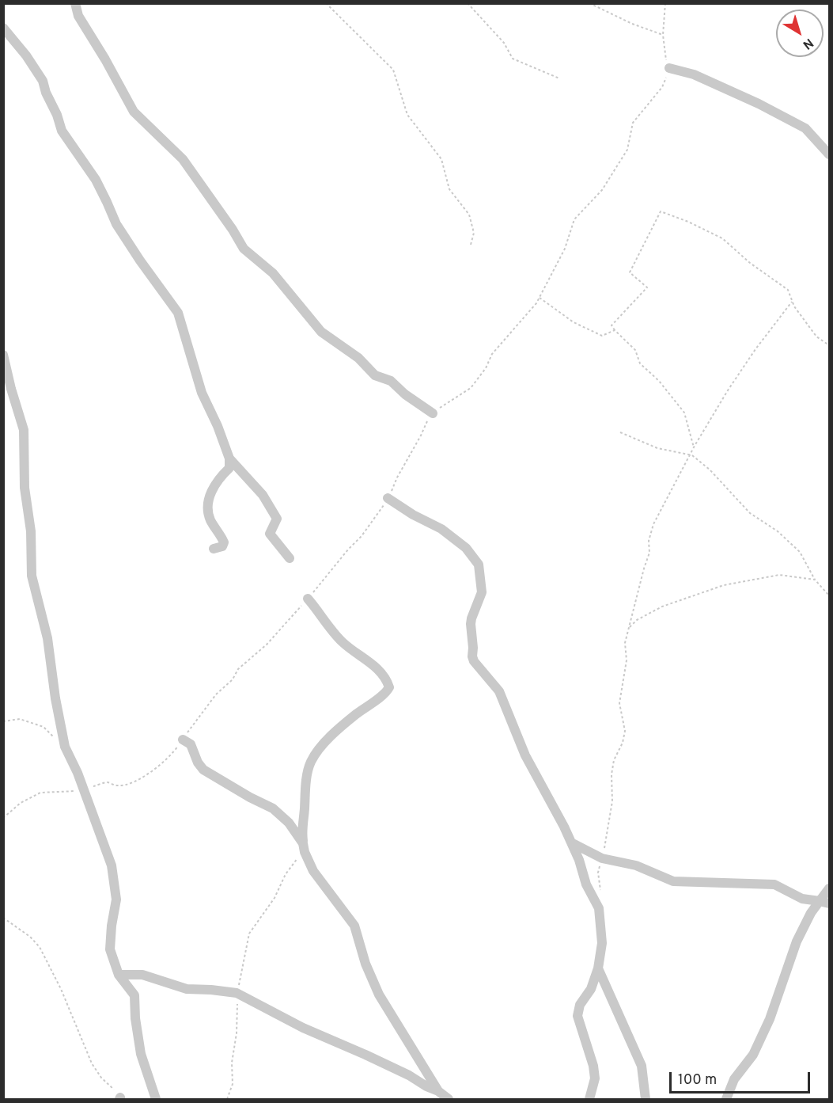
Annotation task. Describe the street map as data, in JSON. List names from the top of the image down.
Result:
{
  "scale_bar": "100 m",
  "north": "bottom right"
}
